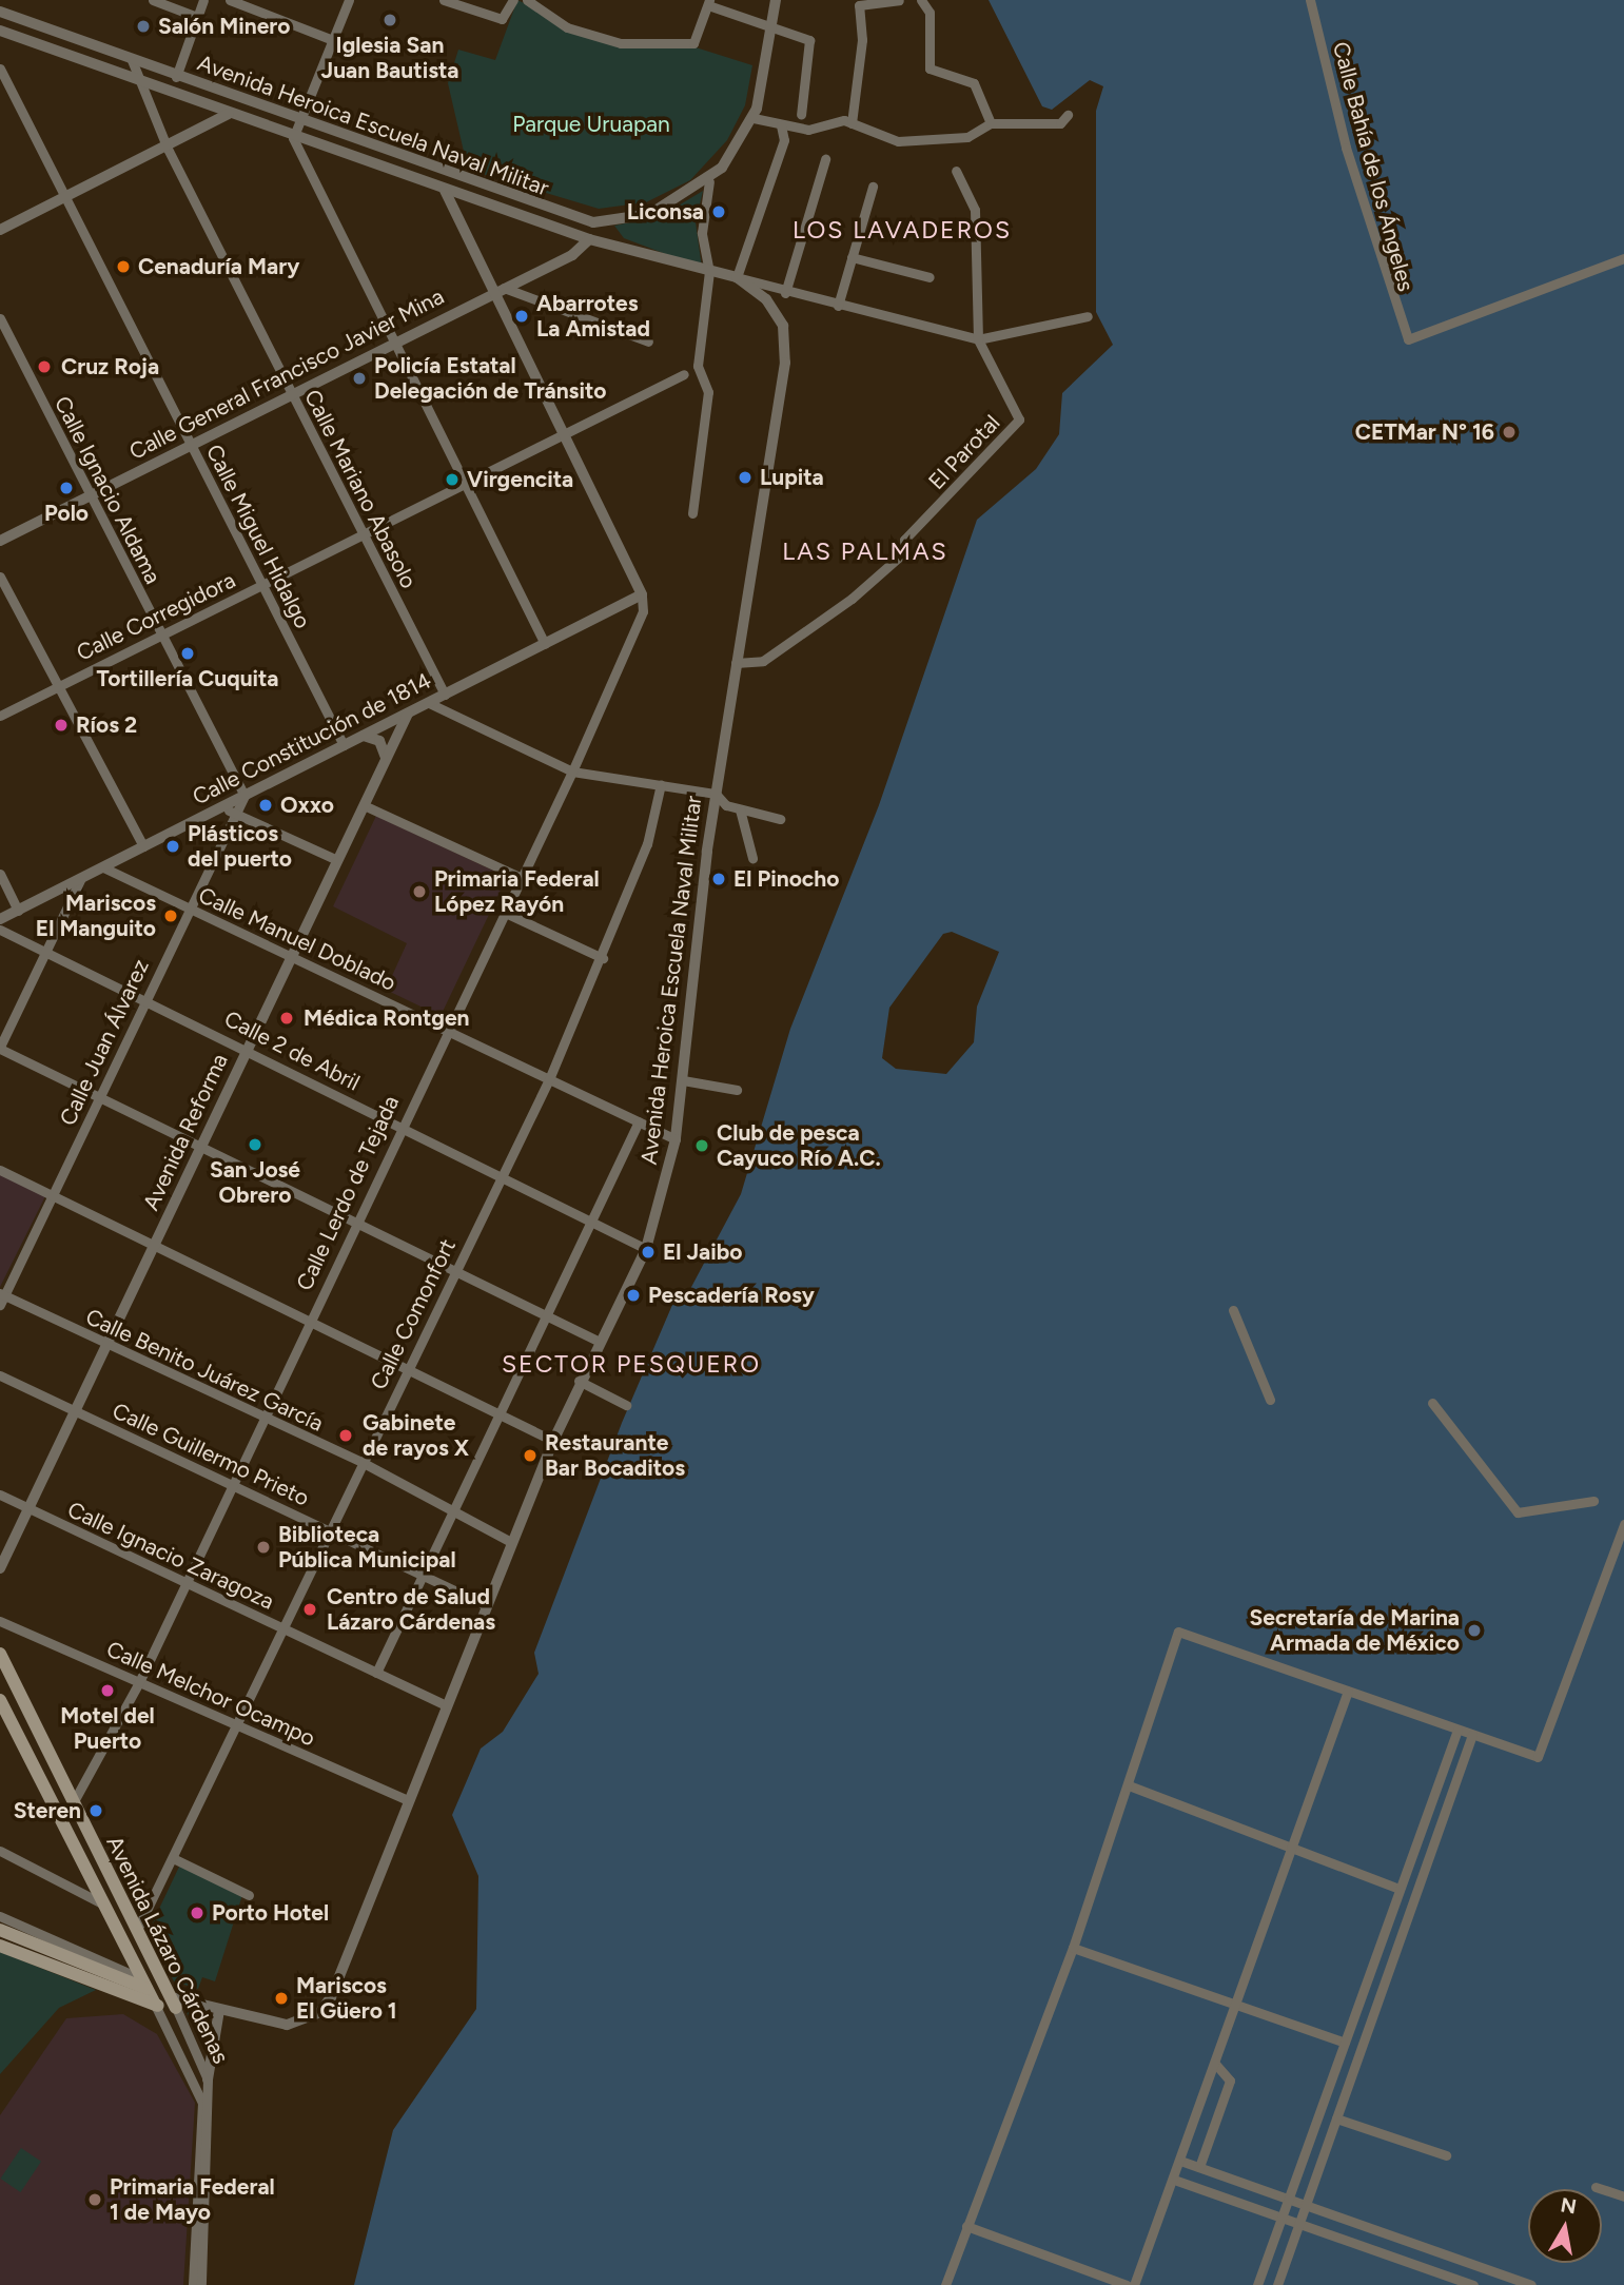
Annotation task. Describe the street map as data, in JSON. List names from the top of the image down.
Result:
{
  "streets": {
    "main road": ["Avenida Lázaro Cárdenas"],
    "street": [
      "Avenida Heroica Escuela Naval Militar",
      "Calle Bahía de los Ángeles",
      "Calle General Francisco Javier Mina",
      "El Parotal",
      "Calle Mariano Abasolo",
      "Calle Ignacio Aldama",
      "Calle Miguel Hidalgo",
      "Calle Corregidora",
      "Calle Constitución de 1814",
      "Calle Manuel Doblado",
      "Calle Juan Álvarez",
      "Calle 2 de Abril",
      "Avenida Reforma",
      "Calle Lerdo de Tejada",
      "Calle Comonfort",
      "Calle Benito Juárez García",
      "Calle Guillermo Prieto",
      "Calle Ignacio Zaragoza",
      "Calle Melchor Ocampo"
    ]
  },
  "crossings": [
    ["Avenida Heroica Escuela Naval Militar", "Calle General Francisco Javier Mina"],
    ["Avenida Heroica Escuela Naval Militar", "El Parotal"],
    ["Avenida Heroica Escuela Naval Militar", "Calle Mariano Abasolo"],
    ["Avenida Heroica Escuela Naval Militar", "Calle Manuel Doblado"],
    ["Avenida Heroica Escuela Naval Militar", "Calle 2 de Abril"],
    ["Avenida Heroica Escuela Naval Militar", "Calle Benito Juárez García"],
    ["Avenida Heroica Escuela Naval Militar", "Calle Guillermo Prieto"],
    ["Avenida Heroica Escuela Naval Militar", "Calle Ignacio Zaragoza"],
    ["Avenida Heroica Escuela Naval Militar", "Calle Melchor Ocampo"],
    ["Avenida Heroica Escuela Naval Militar", "Avenida Lázaro Cárdenas"],
    ["Calle General Francisco Javier Mina", "Calle Mariano Abasolo"],
    ["Calle General Francisco Javier Mina", "Calle Ignacio Aldama"],
    ["Calle General Francisco Javier Mina", "Calle Miguel Hidalgo"],
    ["Calle Mariano Abasolo", "Calle Corregidora"],
    ["Calle Mariano Abasolo", "Calle Constitución de 1814"],
    ["Calle Ignacio Aldama", "Calle Corregidora"],
    ["Calle Ignacio Aldama", "Calle Constitución de 1814"],
    ["Calle Ignacio Aldama", "Calle Juan Álvarez"],
    ["Calle Miguel Hidalgo", "Calle Corregidora"],
    ["Calle Miguel Hidalgo", "Calle Constitución de 1814"],
    ["Calle Constitución de 1814", "Calle Manuel Doblado"],
    ["Calle Constitución de 1814", "Calle Juan Álvarez"],
    ["Calle Constitución de 1814", "Avenida Reforma"],
    ["Calle Constitución de 1814", "Calle Lerdo de Tejada"],
    ["Calle Manuel Doblado", "Calle Juan Álvarez"],
    ["Calle Manuel Doblado", "Avenida Reforma"],
    ["Calle Manuel Doblado", "Calle Lerdo de Tejada"],
    ["Calle Manuel Doblado", "Calle Comonfort"],
    ["Calle Juan Álvarez", "Calle 2 de Abril"],
    ["Calle Juan Álvarez", "Calle Benito Juárez García"],
    ["Calle 2 de Abril", "Avenida Reforma"],
    ["Calle 2 de Abril", "Calle Lerdo de Tejada"],
    ["Calle 2 de Abril", "Calle Comonfort"],
    ["Avenida Reforma", "Calle Benito Juárez García"],
    ["Avenida Reforma", "Calle Guillermo Prieto"],
    ["Avenida Reforma", "Calle Ignacio Zaragoza"],
    ["Calle Lerdo de Tejada", "Calle Benito Juárez García"],
    ["Calle Lerdo de Tejada", "Calle Guillermo Prieto"],
    ["Calle Lerdo de Tejada", "Calle Ignacio Zaragoza"],
    ["Calle Lerdo de Tejada", "Calle Melchor Ocampo"],
    ["Calle Lerdo de Tejada", "Avenida Lázaro Cárdenas"],
    ["Calle Comonfort", "Calle Benito Juárez García"],
    ["Calle Comonfort", "Calle Guillermo Prieto"],
    ["Calle Comonfort", "Calle Ignacio Zaragoza"],
    ["Calle Comonfort", "Calle Melchor Ocampo"],
    ["Calle Comonfort", "Avenida Lázaro Cárdenas"]
  ],
  "districts": ["LOS LAVADEROS", "LAS PALMAS", "SECTOR PESQUERO"],
  "parks": ["Parque Uruapan"],
  "places": [
    "Iglesia San Juan Bautista",
    "Salón Minero",
    "Liconsa",
    "Cenaduría Mary",
    "Abarrotes La Amistad",
    "Cruz Roja",
    "Policía Estatal Delegación de Tránsito",
    "CETMar N° 16",
    "Lupita",
    "Virgencita",
    "Polo",
    "Tortillería Cuquita",
    "Ríos 2",
    "Oxxo",
    "Plásticos del puerto",
    "El Pinocho",
    "Primaria Federal López Rayón",
    "Mariscos El Manguito",
    "Médica Rontgen",
    "San José Obrero",
    "Club de pesca Cayuco Río A.C.",
    "El Jaibo",
    "Pescadería Rosy",
    "Gabinete de rayos X",
    "Restaurante Bar Bocaditos",
    "Biblioteca Pública Municipal",
    "Centro de Salud Lázaro Cárdenas",
    "Secretaría de Marina Armada de México",
    "Motel del Puerto",
    "Steren",
    "Porto Hotel",
    "Mariscos El Güero 1",
    "Primaria Federal 1 de Mayo"
  ],
  "north": "top"
}
